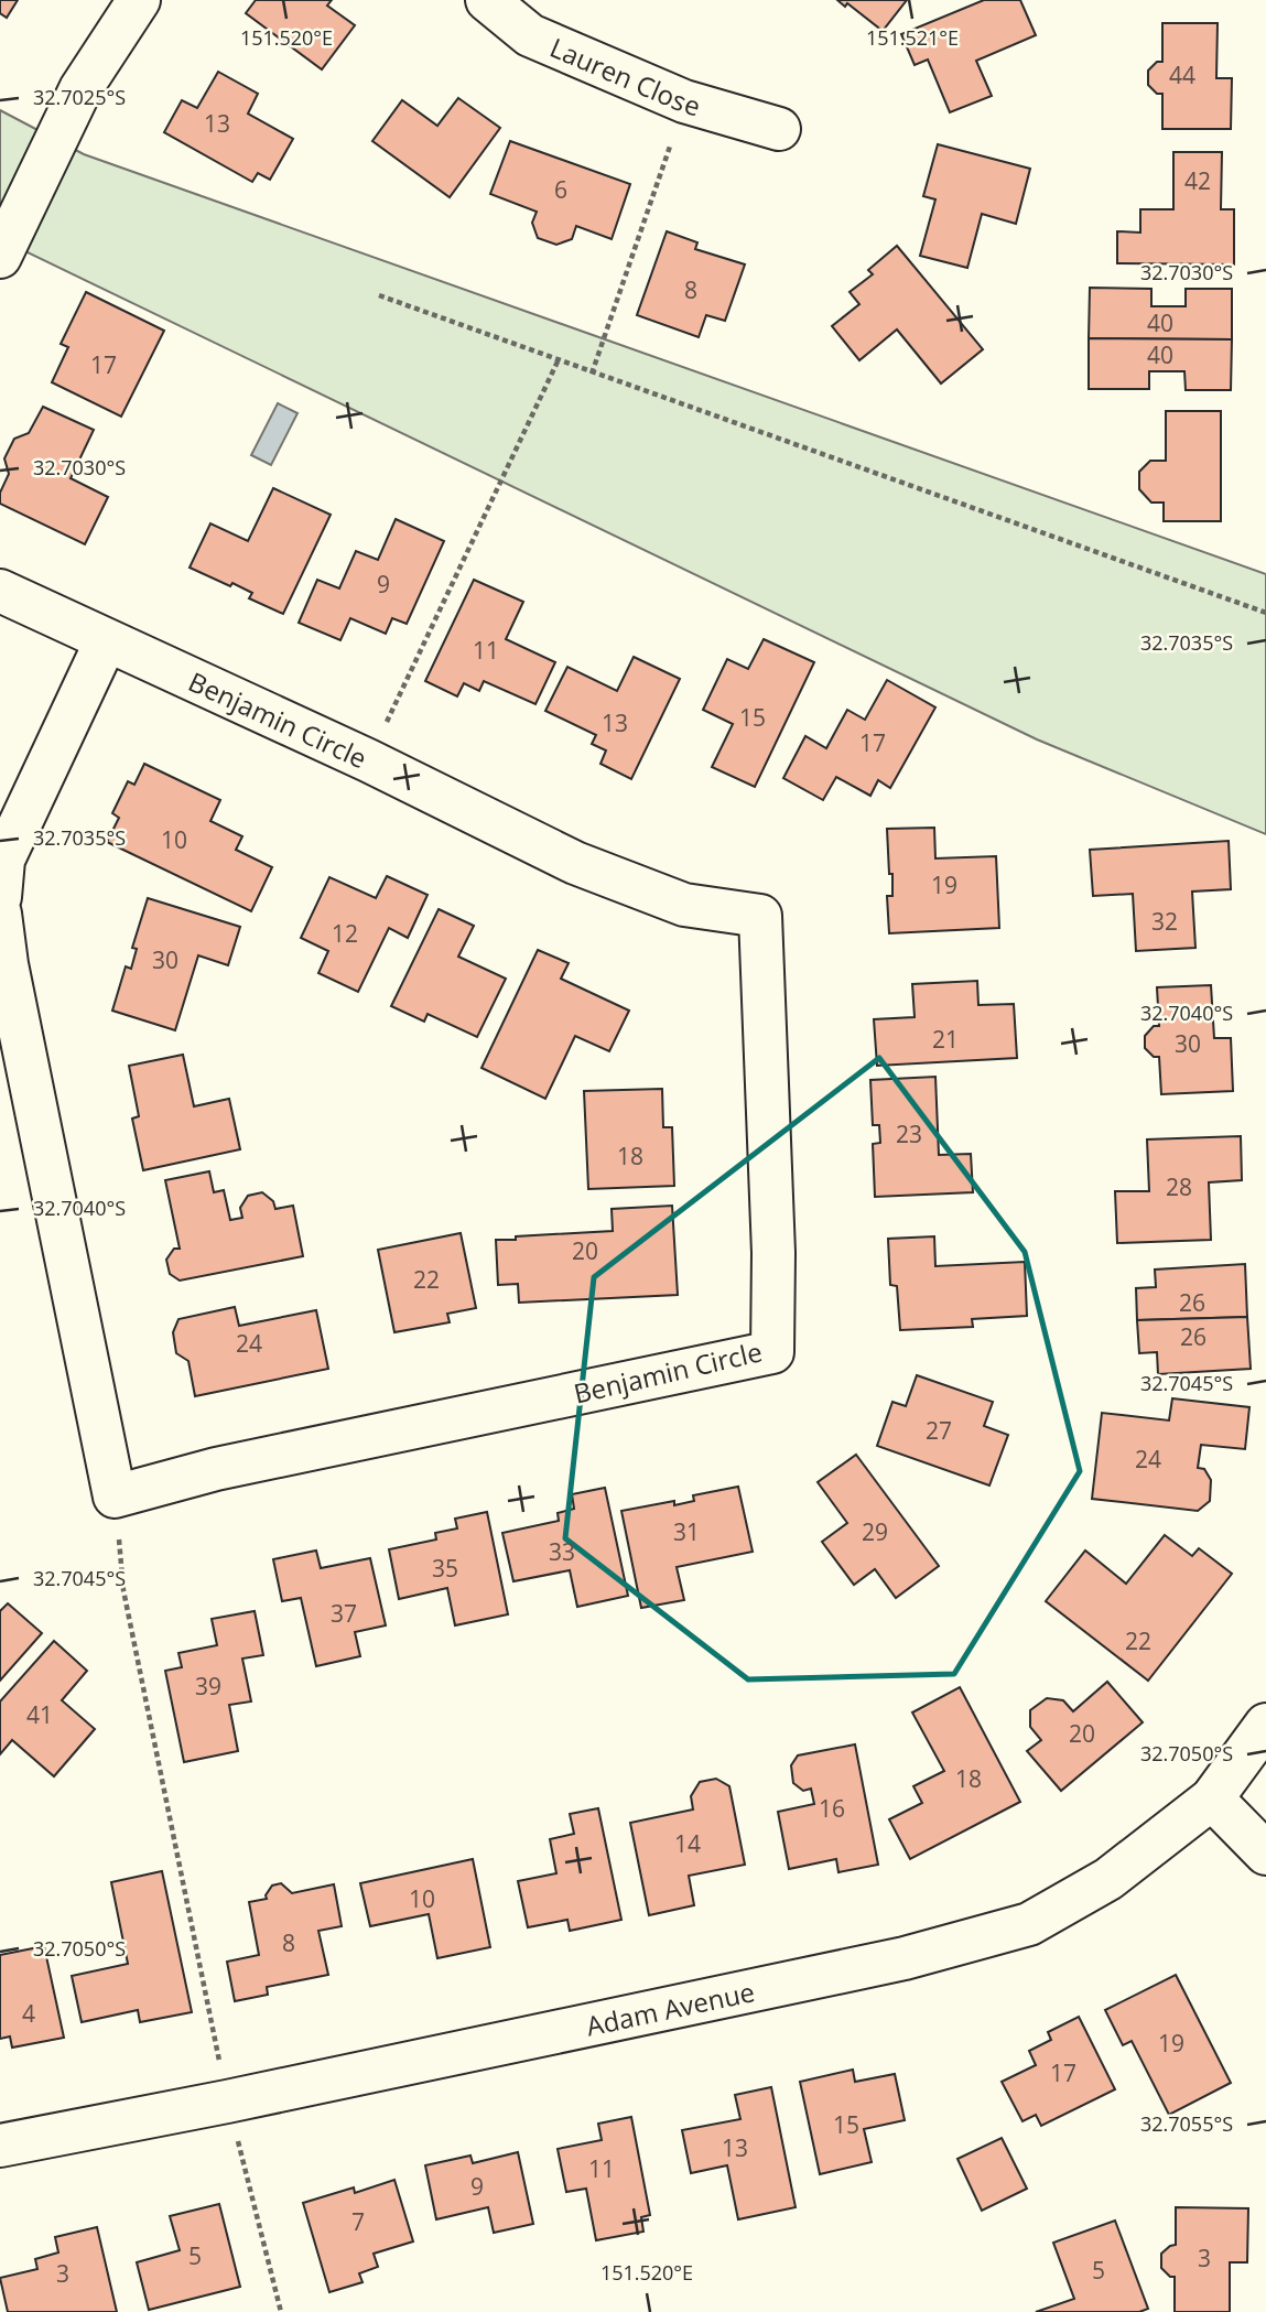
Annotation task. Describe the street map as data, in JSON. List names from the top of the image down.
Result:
{
  "streets": {
    "street": ["Lauren Close", "Benjamin Circle", "Adam Avenue"]
  },
  "house_numbers": [
    "44",
    "13",
    "42",
    "6",
    "8",
    "40",
    "40",
    "17",
    "9",
    "11",
    "15",
    "13",
    "17",
    "10",
    "19",
    "32",
    "12",
    "30",
    "21",
    "30",
    "23",
    "18",
    "28",
    "20",
    "22",
    "26",
    "26",
    "24",
    "27",
    "24",
    "31",
    "29",
    "33",
    "35",
    "37",
    "22",
    "39",
    "41",
    "20",
    "18",
    "16",
    "14",
    "10",
    "8",
    "4",
    "19",
    "17",
    "15",
    "13",
    "11",
    "9",
    "7",
    "5",
    "3",
    "5",
    "3"
  ],
  "coordinates": [
    "151.521°E",
    "151.520°E",
    "32.7025°S",
    "32.7030°S",
    "32.7035°S",
    "32.7040°S",
    "32.7045°S",
    "32.7050°S",
    "32.7055°S"
  ]
}
